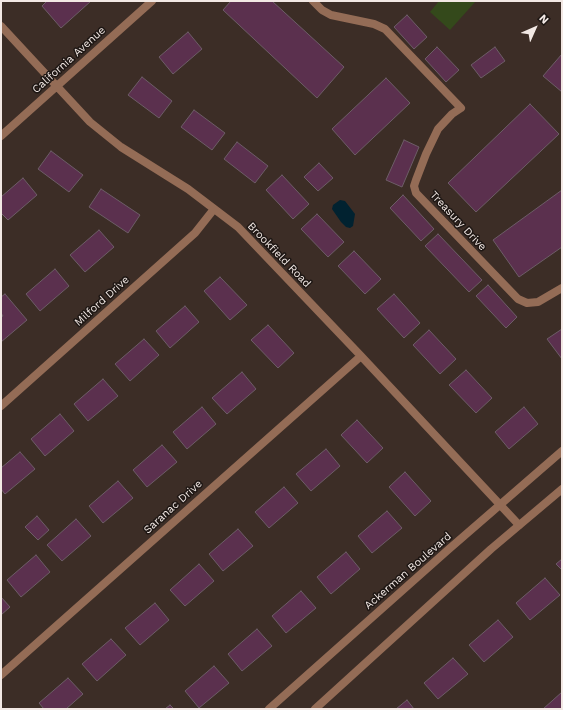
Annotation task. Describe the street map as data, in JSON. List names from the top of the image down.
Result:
{
  "streets": {
    "street": [
      "California Avenue",
      "Treasury Drive",
      "Brookfield Road",
      "Milford Drive",
      "Saranac Drive",
      "Ackerman Boulevard"
    ]
  },
  "crossings": [
    ["California Avenue", "Brookfield Road"],
    ["Brookfield Road", "Milford Drive"],
    ["Brookfield Road", "Saranac Drive"],
    ["Brookfield Road", "Ackerman Boulevard"]
  ],
  "north": "top right"
}
